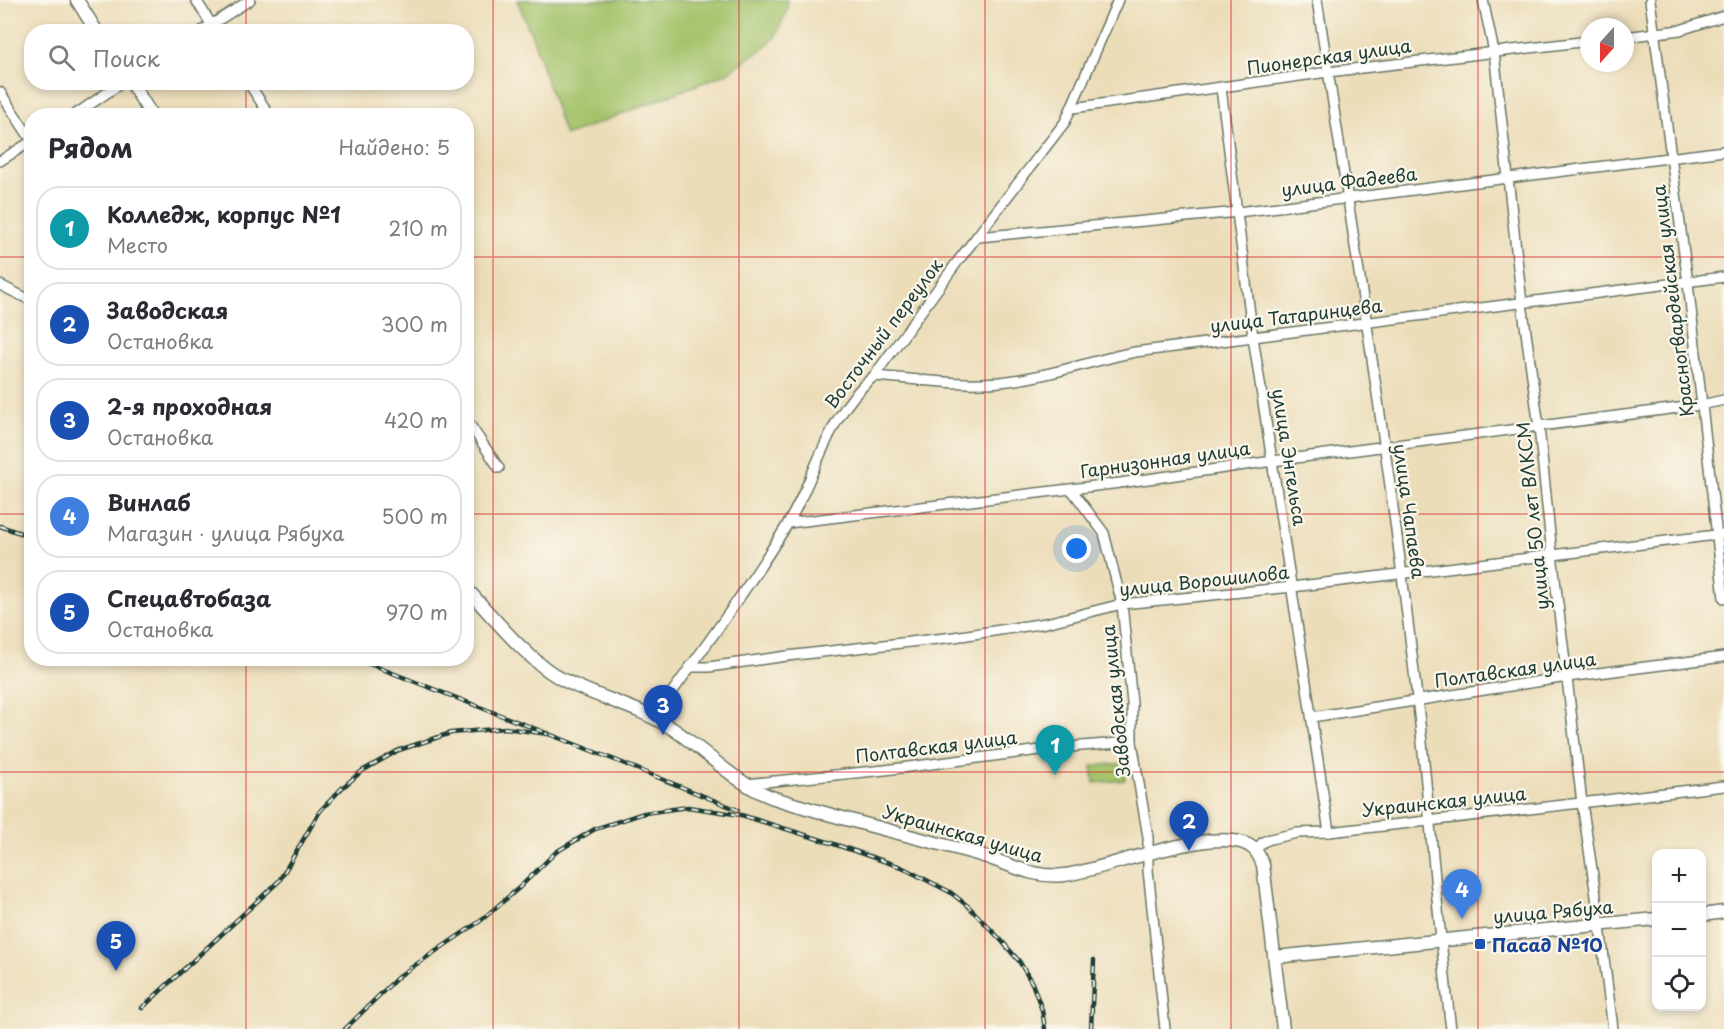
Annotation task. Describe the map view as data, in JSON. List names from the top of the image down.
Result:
{
  "streets": {
    "main road": ["Украинская улица", "улица Рябуха"],
    "street": [
      "Пионерская улица",
      "улица Фадеева",
      "Красногвардейская улица",
      "улица Татаринцева",
      "Восточный переулок",
      "улица Энгельса",
      "Гарнизонная улица",
      "улица Чапаева",
      "улица 50 лет ВЛКСМ",
      "улица Ворошилова",
      "Полтавская улица",
      "Заводская улица"
    ]
  },
  "crossings": [
    ["Пионерская улица", "Восточный переулок"],
    ["Пионерская улица", "улица Энгельса"],
    ["Пионерская улица", "улица Чапаева"],
    ["Пионерская улица", "улица 50 лет ВЛКСМ"],
    ["улица Фадеева", "Красногвардейская улица"],
    ["улица Фадеева", "Восточный переулок"],
    ["улица Фадеева", "улица Энгельса"],
    ["улица Фадеева", "улица Чапаева"],
    ["улица Фадеева", "улица 50 лет ВЛКСМ"],
    ["Красногвардейская улица", "улица Татаринцева"],
    ["Красногвардейская улица", "Гарнизонная улица"],
    ["Красногвардейская улица", "улица Ворошилова"],
    ["улица Татаринцева", "Восточный переулок"],
    ["улица Татаринцева", "улица Энгельса"],
    ["улица Татаринцева", "улица Чапаева"],
    ["улица Татаринцева", "улица 50 лет ВЛКСМ"],
    ["Восточный переулок", "Гарнизонная улица"],
    ["Восточный переулок", "улица Ворошилова"],
    ["Восточный переулок", "Украинская улица"],
    ["улица Энгельса", "Гарнизонная улица"],
    ["улица Энгельса", "улица Ворошилова"],
    ["улица Энгельса", "Полтавская улица"],
    ["улица Энгельса", "Украинская улица"],
    ["Гарнизонная улица", "улица Чапаева"],
    ["Гарнизонная улица", "улица 50 лет ВЛКСМ"],
    ["Гарнизонная улица", "Заводская улица"],
    ["улица Чапаева", "улица Ворошилова"],
    ["улица Чапаева", "Полтавская улица"],
    ["улица Чапаева", "Украинская улица"],
    ["улица Чапаева", "улица Рябуха"],
    ["улица 50 лет ВЛКСМ", "улица Ворошилова"],
    ["улица 50 лет ВЛКСМ", "Полтавская улица"],
    ["улица 50 лет ВЛКСМ", "Украинская улица"],
    ["улица 50 лет ВЛКСМ", "улица Рябуха"],
    ["улица Ворошилова", "Заводская улица"],
    ["Полтавская улица", "Заводская улица"],
    ["Полтавская улица", "Украинская улица"],
    ["Заводская улица", "Украинская улица"]
  ],
  "places": {
    "transit": ["Пасад №10"]
  },
  "north": "bottom",
  "page": {
    "search": "Поиск",
    "heading": ["Рядом", "Найдено: 5"],
    "list": [
      {
        "mark": "1",
        "name": "Колледж, корпус №1",
        "note": "Место",
        "value": "210 m"
      },
      {
        "mark": "2",
        "name": "Заводская",
        "note": "Остановка",
        "value": "300 m"
      },
      {
        "mark": "3",
        "name": "2-я проходная",
        "note": "Остановка",
        "value": "420 m"
      },
      {
        "mark": "4",
        "name": "Винлаб",
        "note": "Магазин · улица Рябуха",
        "value": "500 m"
      },
      {
        "mark": "5",
        "name": "Спецавтобаза",
        "note": "Остановка",
        "value": "970 m"
      }
    ],
    "pins": [
      "3",
      "1",
      "2",
      "4",
      "5"
    ],
    "map_buttons": ["+", "−"]
  }
}
